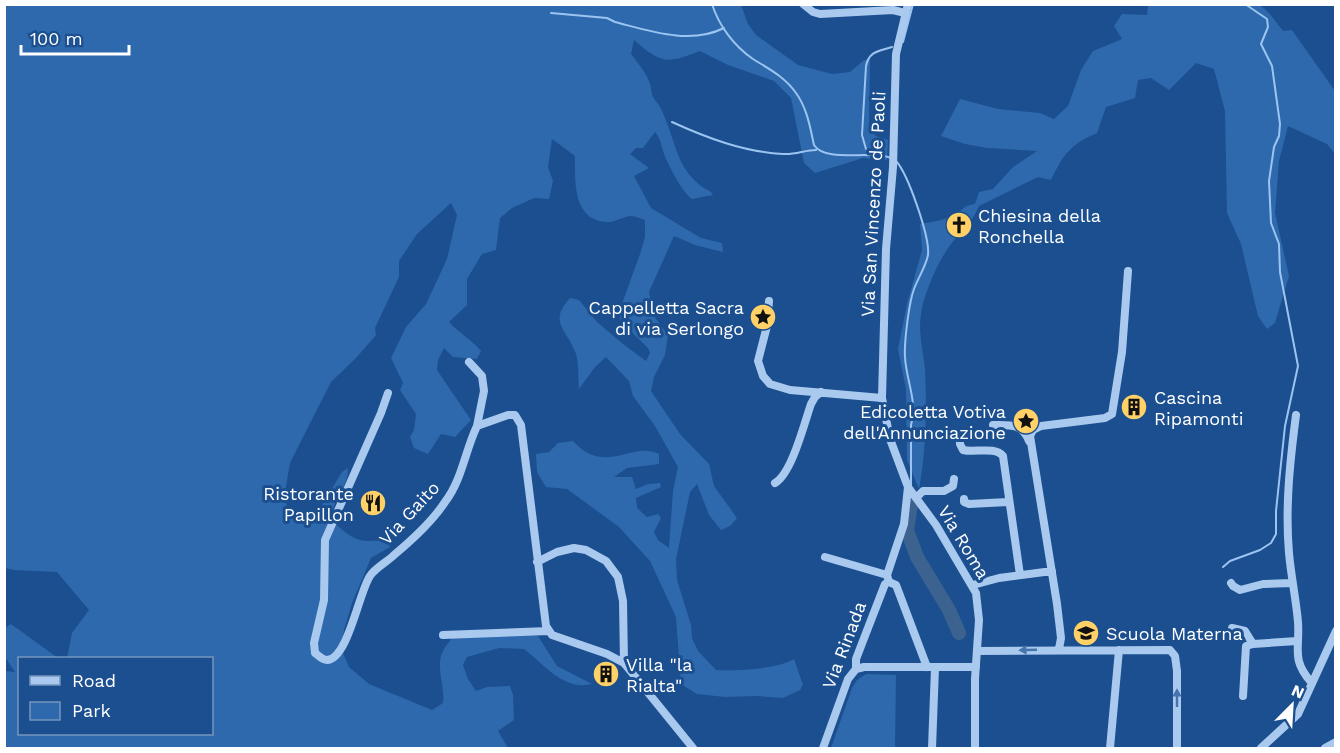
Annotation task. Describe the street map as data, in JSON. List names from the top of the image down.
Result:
{
  "streets": {
    "street": [
      "Via San Vincenzo de Paoli",
      "Via Gaito",
      "Via Roma",
      "Via Rinada"
    ]
  },
  "crossings": [
    ["Via San Vincenzo de Paoli", "Via Roma"],
    ["Via Roma", "Via Rinada"]
  ],
  "places": {
    "church": ["Chiesina della Ronchella"],
    "place": ["Cappelletta Sacra di via Serlongo", "Edicoletta Votiva dell'Annunciazione"],
    "building": ["Cascina Ripamonti", "Villa \"la Rialta\""],
    "restaurant": ["Ristorante Papillon"],
    "school or university": ["Scuola Materna"]
  },
  "legend": ["Road", "Park"],
  "scale_bar": "100 m",
  "north": "top right"
}
